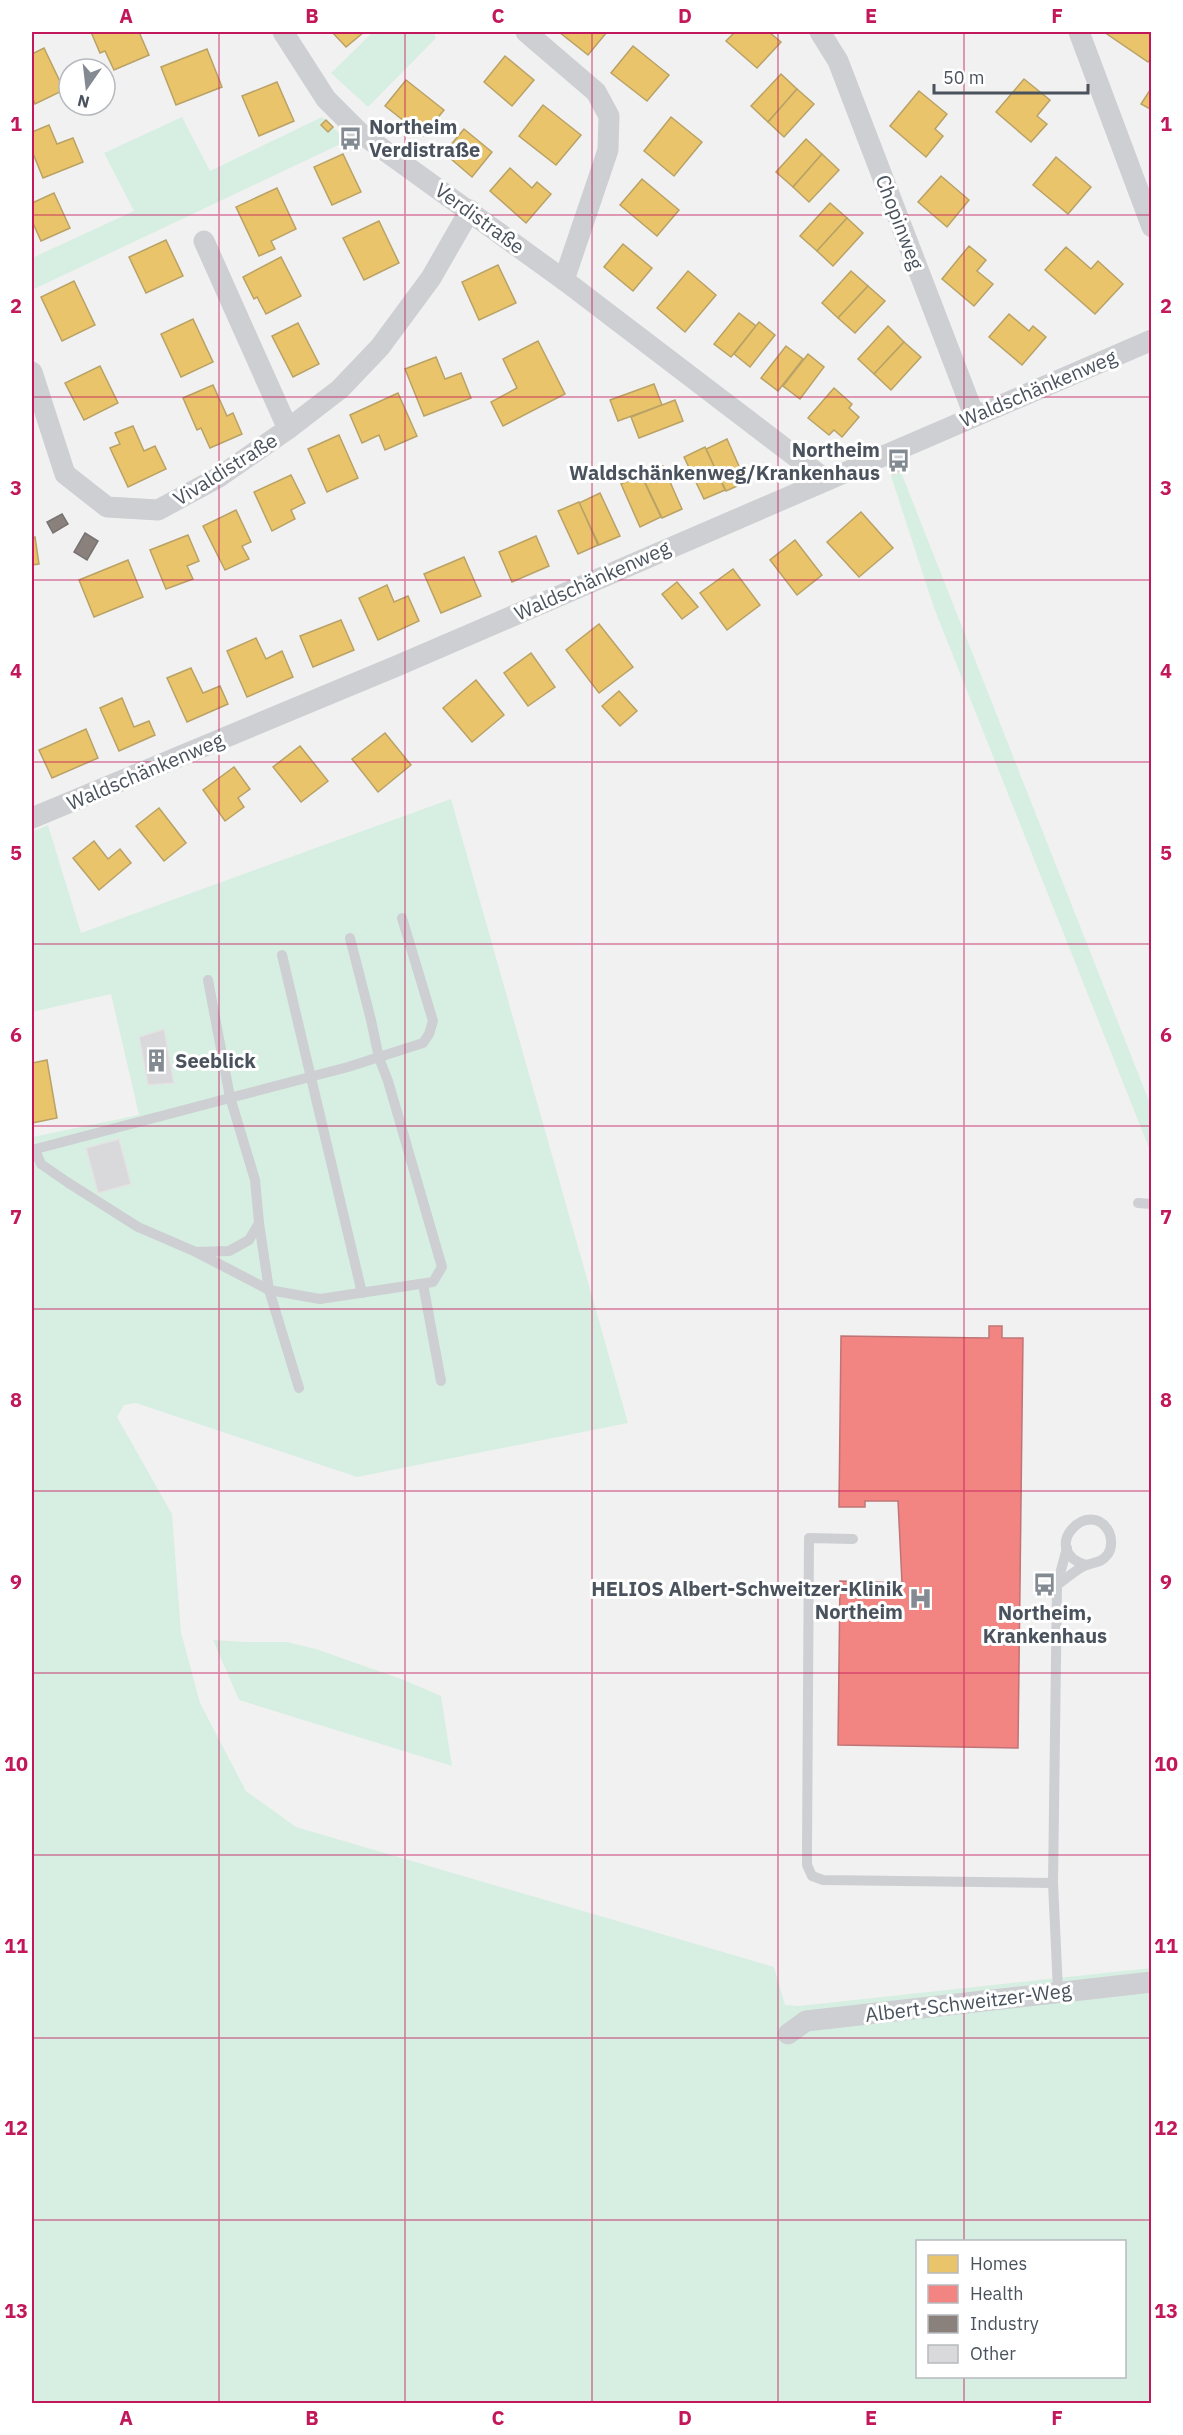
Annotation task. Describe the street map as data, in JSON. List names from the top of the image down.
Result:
{
  "streets": {
    "street": [
      "Verdistraße",
      "Chopinweg",
      "Waldschänkenweg",
      "Vivaldistraße",
      "Albert-Schweitzer-Weg"
    ]
  },
  "crossings": [
    ["Verdistraße", "Waldschänkenweg"],
    ["Verdistraße", "Vivaldistraße"],
    ["Chopinweg", "Waldschänkenweg"]
  ],
  "places": {
    "bus stop": ["Northeim Verdistraße", "Northeim Waldschänkenweg/Krankenhaus", "Northeim, Krankenhaus"],
    "building": ["Seeblick"],
    "hospital": ["HELIOS Albert-Schweitzer-Klinik Northeim"]
  },
  "legend": [
    "Homes",
    "Health",
    "Industry",
    "Other"
  ],
  "scale_bar": "50 m",
  "north": "bottom",
  "grid": {
    "columns": [
      "A",
      "B",
      "C",
      "D",
      "E",
      "F"
    ],
    "rows": [
      "1",
      "2",
      "3",
      "4",
      "5",
      "6",
      "7",
      "8",
      "9",
      "10",
      "11",
      "12",
      "13"
    ]
  }
}
